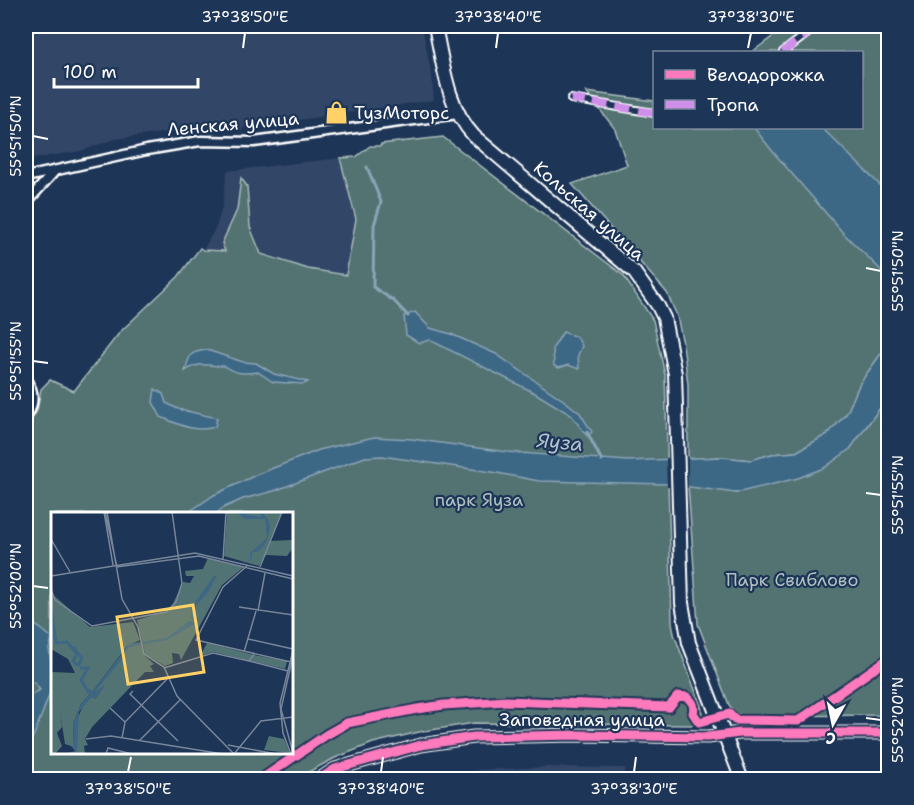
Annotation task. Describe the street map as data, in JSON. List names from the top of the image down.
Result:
{
  "streets": {
    "main road": ["Кольская улица"],
    "street": ["Ленская улица", "Заповедная улица"]
  },
  "crossings": [
    ["Ленская улица", "Кольская улица"],
    ["Кольская улица", "Заповедная улица"]
  ],
  "water": ["Яуза"],
  "parks": ["парк Яуза", "Парк Свиблово"],
  "places": {
    "shop": ["ТузМоторс"]
  },
  "legend": ["Велодорожка", "Тропа"],
  "scale_bar": "100 m",
  "north": "bottom",
  "coordinates": [
    "37°38'50\"E",
    "37°38'40\"E",
    "37°38'30\"E",
    "55°51'50\"N",
    "55°51'55\"N",
    "55°52'00\"N"
  ]
}
